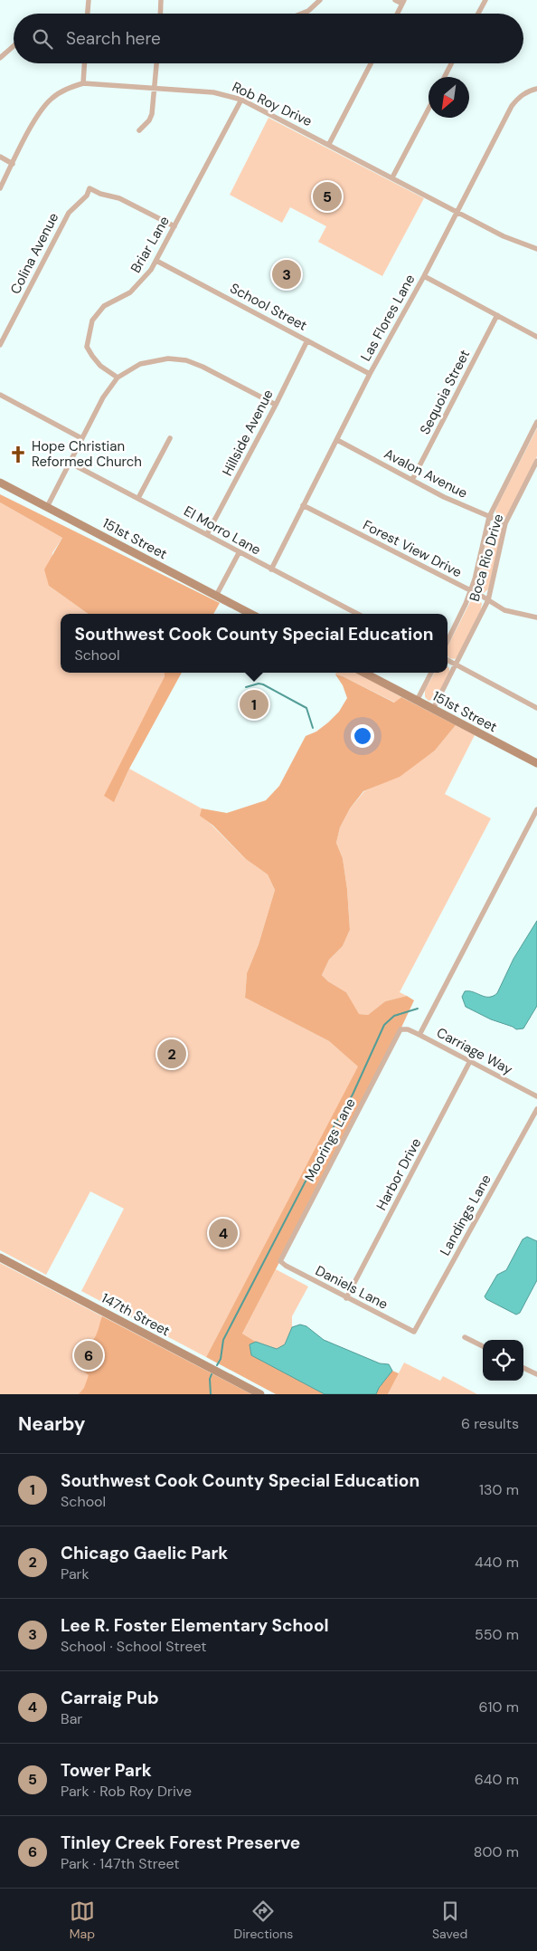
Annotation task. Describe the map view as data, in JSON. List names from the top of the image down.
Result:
{
  "streets": {
    "street": [
      "Rob Roy Drive",
      "Briar Lane",
      "Colina Avenue",
      "School Street",
      "Las Flores Lane",
      "Sequoia Street",
      "Hillside Avenue",
      "Avalon Avenue",
      "El Morro Lane",
      "151st Street",
      "Forest View Drive",
      "Boca Rio Drive",
      "Carriage Way",
      "Moorings Lane",
      "Harbor Drive",
      "Landings Lane",
      "Daniels Lane",
      "147th Street"
    ]
  },
  "crossings": [
    ["Rob Roy Drive", "Briar Lane"],
    ["Rob Roy Drive", "Las Flores Lane"],
    ["Briar Lane", "Colina Avenue"],
    ["Briar Lane", "School Street"],
    ["School Street", "Las Flores Lane"],
    ["School Street", "Hillside Avenue"],
    ["Las Flores Lane", "Avalon Avenue"],
    ["Las Flores Lane", "El Morro Lane"],
    ["Las Flores Lane", "Forest View Drive"],
    ["Sequoia Street", "Avalon Avenue"],
    ["Hillside Avenue", "El Morro Lane"],
    ["Avalon Avenue", "Boca Rio Drive"],
    ["151st Street", "Boca Rio Drive"],
    ["Forest View Drive", "Boca Rio Drive"],
    ["Carriage Way", "Moorings Lane"],
    ["Carriage Way", "Harbor Drive"],
    ["Moorings Lane", "Daniels Lane"],
    ["Harbor Drive", "Daniels Lane"],
    ["Landings Lane", "Daniels Lane"]
  ],
  "places": {
    "church": ["Hope Christian Reformed Church"]
  },
  "north": "bottom left",
  "page": {
    "search": "Search here",
    "pins": [
      "5",
      "3",
      "1",
      "2",
      "4",
      "6"
    ],
    "popup": ["Southwest Cook County Special Education", "School"],
    "heading": ["Nearby", "6 results"],
    "list": [
      {
        "mark": "1",
        "name": "Southwest Cook County Special Education",
        "note": "School",
        "value": "130 m"
      },
      {
        "mark": "2",
        "name": "Chicago Gaelic Park",
        "note": "Park",
        "value": "440 m"
      },
      {
        "mark": "3",
        "name": "Lee R. Foster Elementary School",
        "note": "School · School Street",
        "value": "550 m"
      },
      {
        "mark": "4",
        "name": "Carraig Pub",
        "note": "Bar",
        "value": "610 m"
      },
      {
        "mark": "5",
        "name": "Tower Park",
        "note": "Park · Rob Roy Drive",
        "value": "640 m"
      },
      {
        "mark": "6",
        "name": "Tinley Creek Forest Preserve",
        "note": "Park · 147th Street",
        "value": "800 m"
      }
    ],
    "nav": ["Map", "Directions", "Saved"]
  }
}
